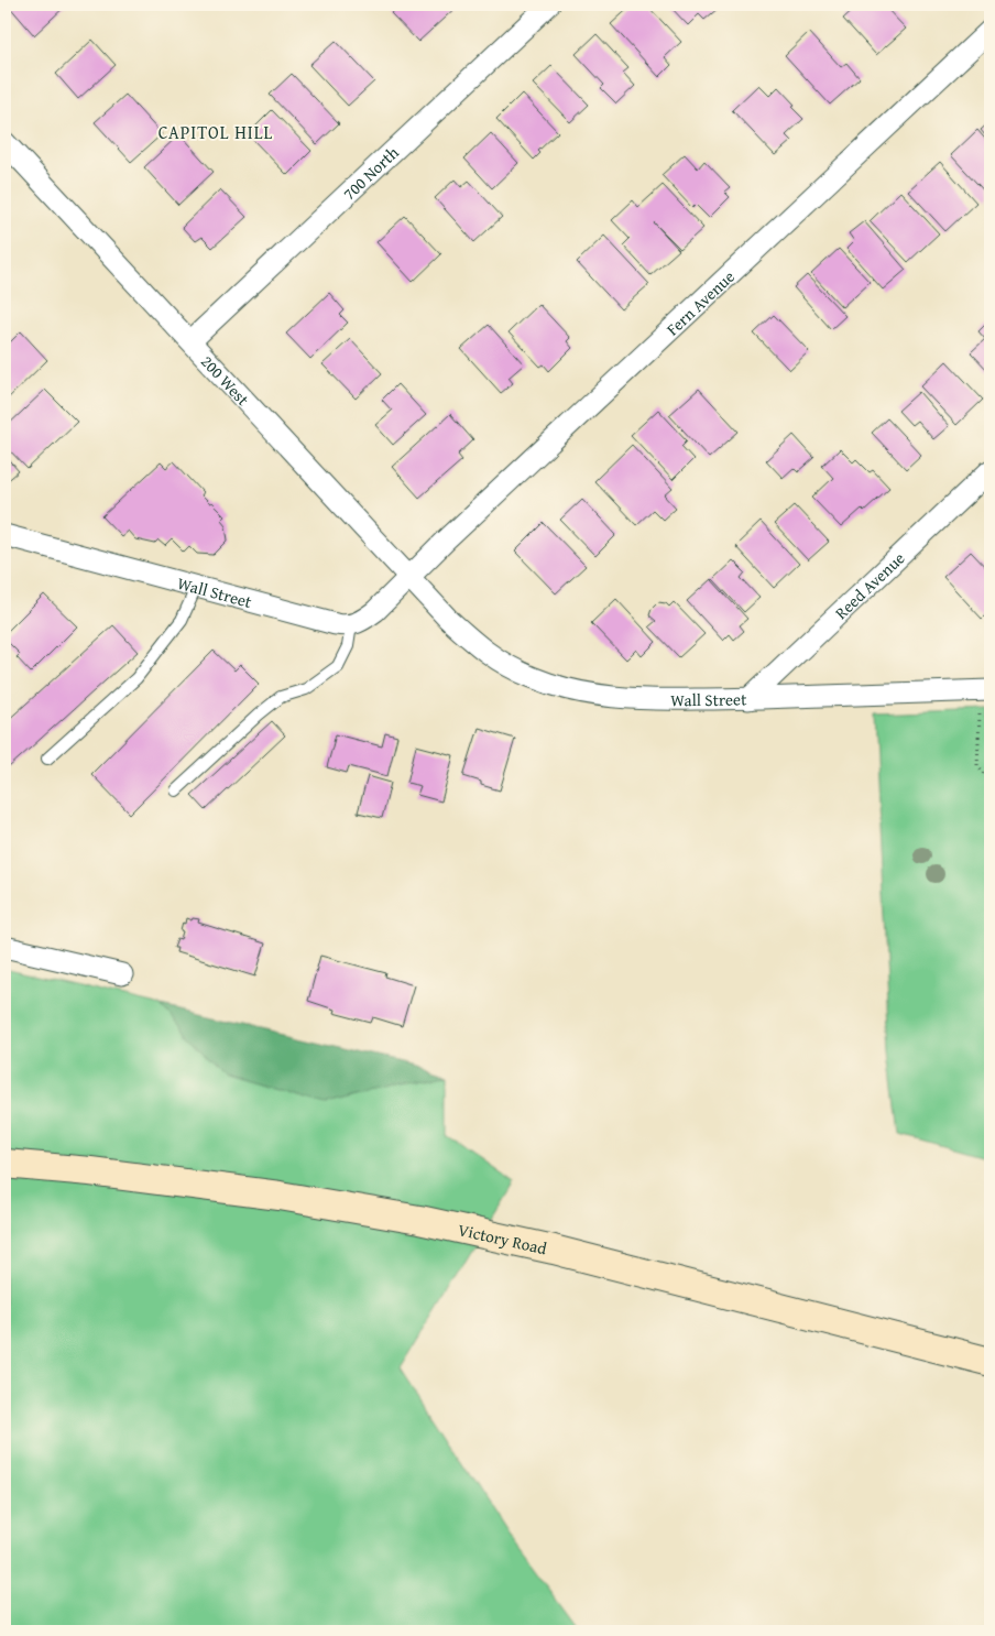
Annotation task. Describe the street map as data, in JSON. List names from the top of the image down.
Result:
{
  "streets": {
    "main road": ["Victory Road"],
    "street": [
      "700 North",
      "Fern Avenue",
      "200 West",
      "Reed Avenue",
      "Wall Street"
    ]
  },
  "crossings": [
    ["700 North", "200 West"],
    ["Fern Avenue", "200 West"],
    ["200 West", "Wall Street"],
    ["Reed Avenue", "Wall Street"]
  ],
  "districts": ["CAPITOL HILL"]
}
